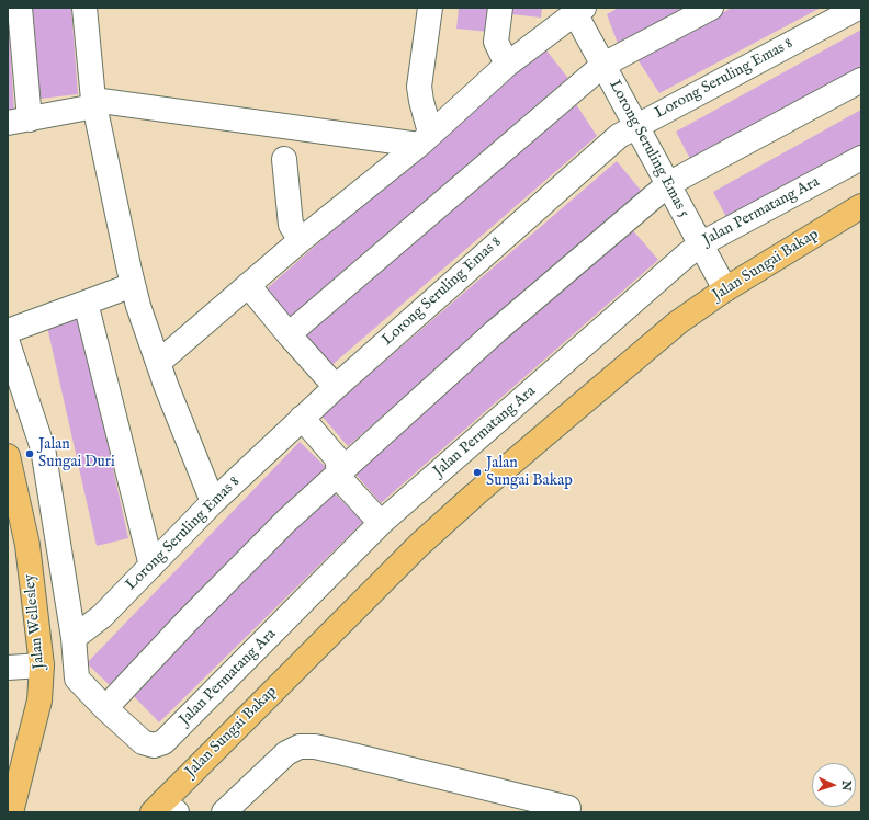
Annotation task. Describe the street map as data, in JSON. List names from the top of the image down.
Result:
{
  "streets": {
    "main road": ["Jalan Sungai Bakap", "Jalan Wellesley"],
    "street": ["Lorong Seruling Emas 8", "Lorong Seruling Emas 5", "Jalan Permatang Ara"]
  },
  "crossings": [
    ["Lorong Seruling Emas 8", "Lorong Seruling Emas 5"],
    ["Lorong Seruling Emas 5", "Jalan Permatang Ara"],
    ["Lorong Seruling Emas 5", "Jalan Sungai Bakap"]
  ],
  "places": ["Jalan Sungai Duri", "Jalan Sungai Bakap"],
  "north": "right"
}
